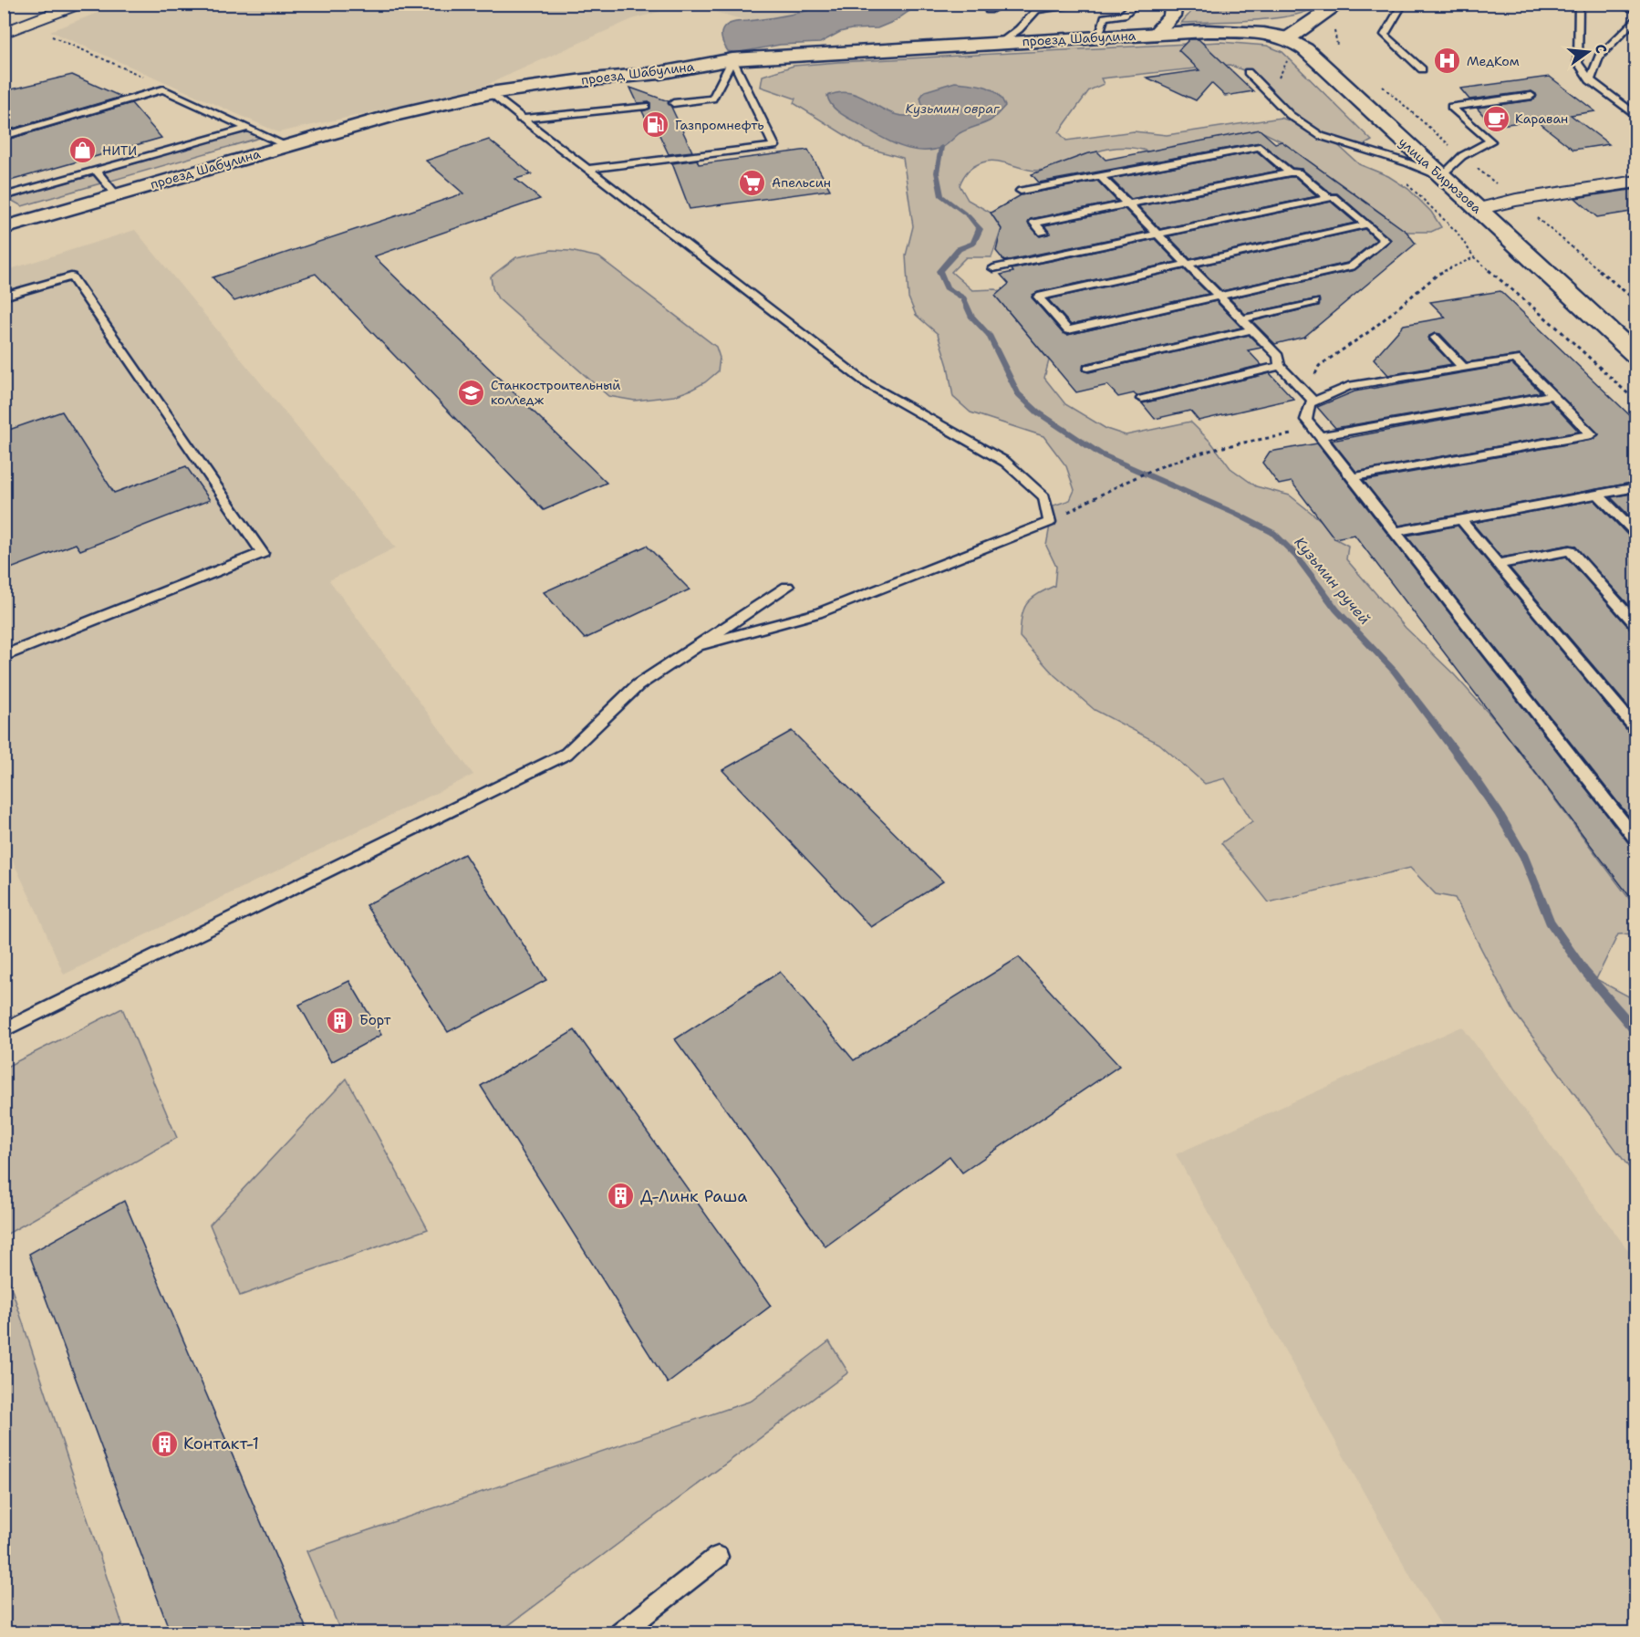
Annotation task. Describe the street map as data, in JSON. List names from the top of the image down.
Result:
{
  "streets": {
    "main road": ["проезд Шабулина", "улица Бирюзова"]
  },
  "crossings": [
    ["проезд Шабулина", "улица Бирюзова"]
  ],
  "water": ["Кузьмин овраг", "Кузьмин ручей"],
  "places": {
    "hospital": ["МедКом"],
    "cafe": ["Караван"],
    "fuel station": ["Газпромнефть"],
    "shop": ["НИТИ"],
    "supermarket": ["Апельсин"],
    "school or university": ["Станкостроительный колледж"],
    "building": ["Борт", "Д-Линк Раша", "Контакт-1"]
  },
  "north": "right"
}
